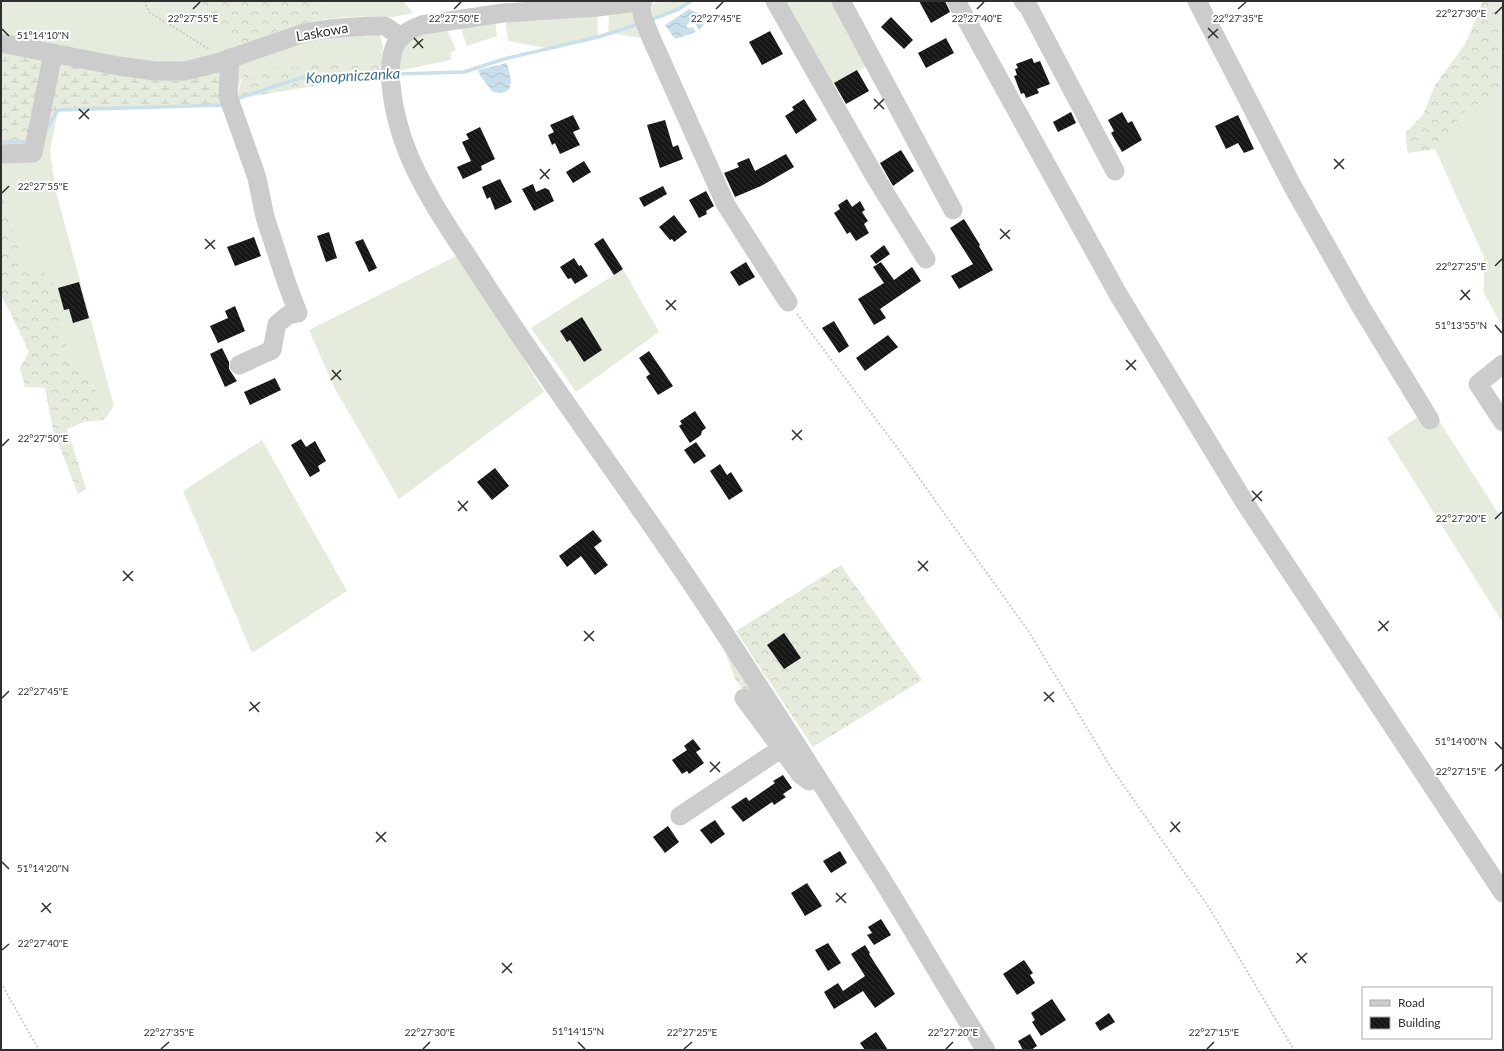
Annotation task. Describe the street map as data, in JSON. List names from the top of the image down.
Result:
{
  "streets": {
    "street": ["Laskowa"]
  },
  "water": ["Konopniczanka"],
  "legend": ["Road", "Building"],
  "coordinates": [
    "22°27'30\"E",
    "22°27'55\"E",
    "22°27'50\"E",
    "22°27'45\"E",
    "22°27'40\"E",
    "22°27'35\"E",
    "51°14'10\"N",
    "22°27'25\"E",
    "51°13'55\"N",
    "22°27'20\"E",
    "51°14'00\"N",
    "22°27'15\"E",
    "51°14'20\"N",
    "51°14'15\"N"
  ]
}
